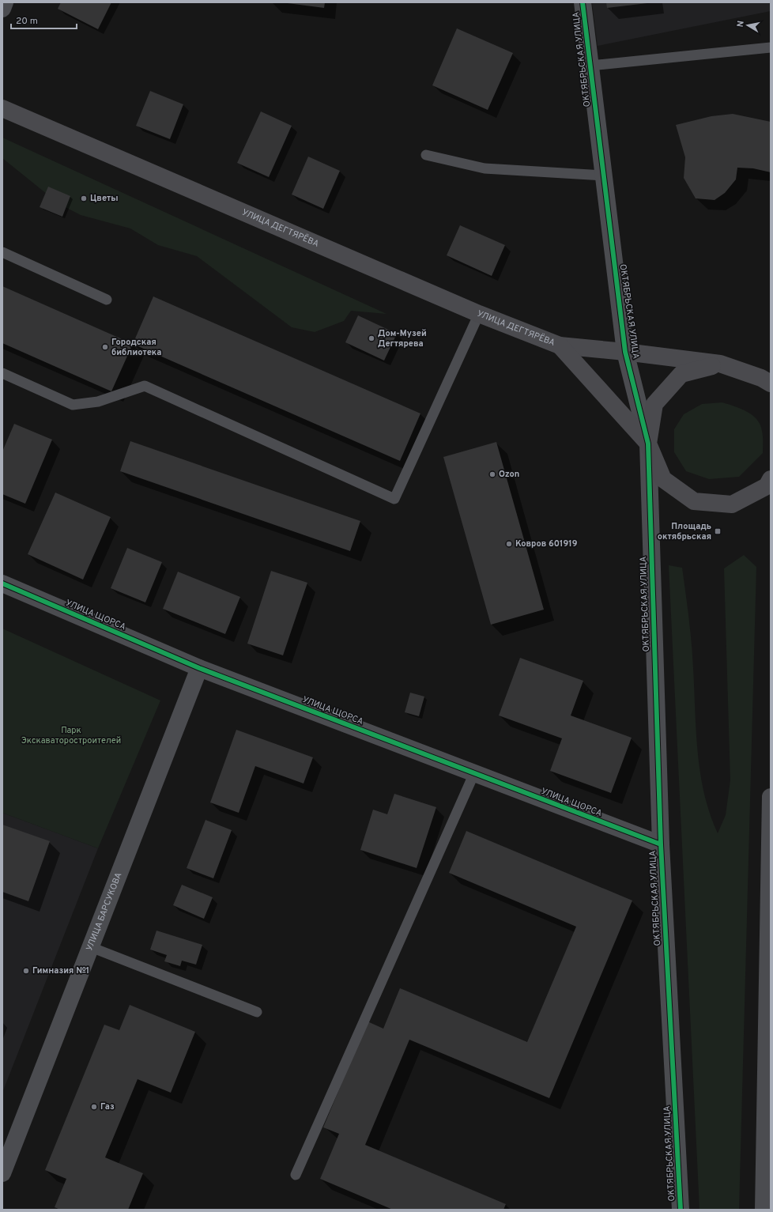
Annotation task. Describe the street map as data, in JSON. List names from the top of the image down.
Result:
{
  "streets": {
    "main road": ["УЛИЦА ДЕГТЯРЁВА"],
    "street": ["ОКТЯБРЬСКАЯ УЛИЦА", "УЛИЦА ЩОРСА", "УЛИЦА БАРСУКОВА"]
  },
  "crossings": [
    ["ОКТЯБРЬСКАЯ УЛИЦА", "УЛИЦА ДЕГТЯРЁВА"],
    ["ОКТЯБРЬСКАЯ УЛИЦА", "УЛИЦА ЩОРСА"],
    ["УЛИЦА ЩОРСА", "УЛИЦА БАРСУКОВА"]
  ],
  "parks": ["Парк Экскаваторостроителей"],
  "places": {
    "other": [
      "Цветы",
      "Дом-Музей Дегтярева",
      "Городская библиотека",
      "Ozon",
      "Ковров 601919",
      "Гимназия №1",
      "Газ"
    ],
    "transit": ["Площадь октябрьская"]
  },
  "scale_bar": "20 m",
  "north": "left"
}
